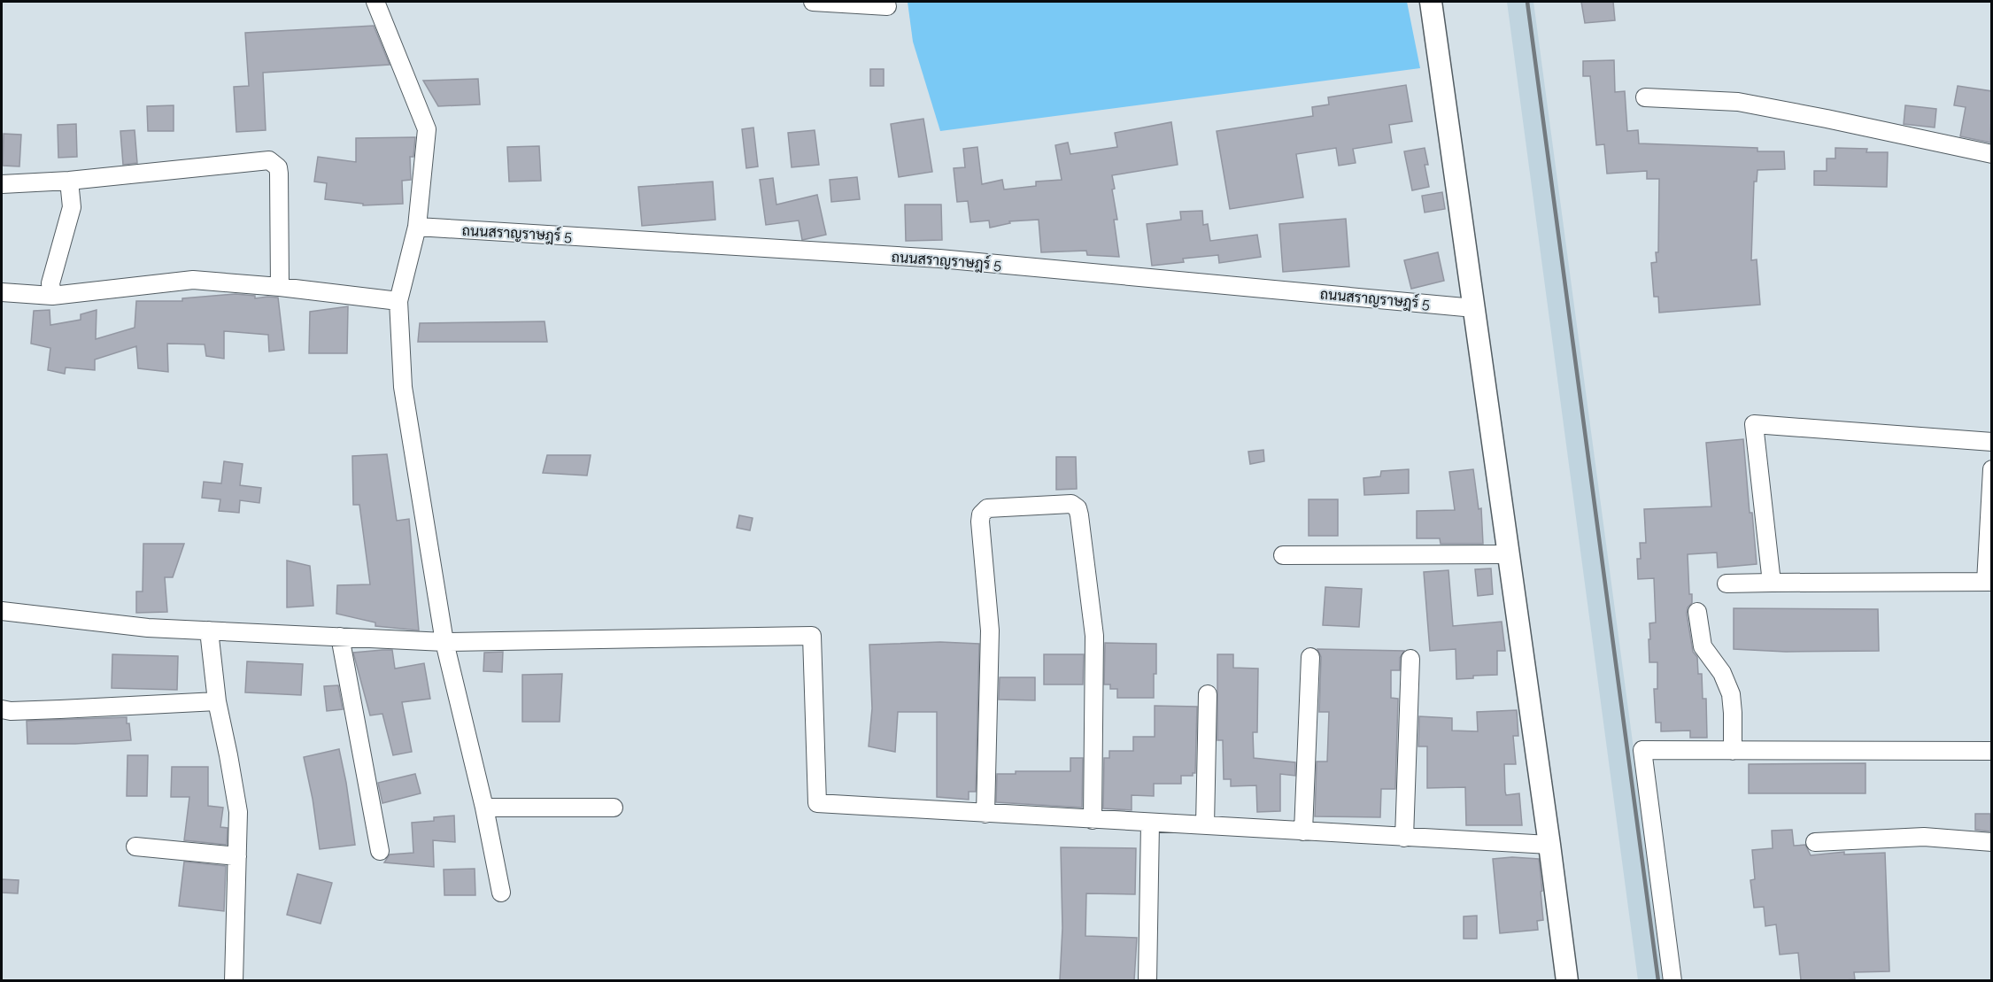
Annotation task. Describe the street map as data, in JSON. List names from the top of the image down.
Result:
{
  "streets": {
    "street": ["ถนนสราญราษฎร์ 5"]
  }
}
